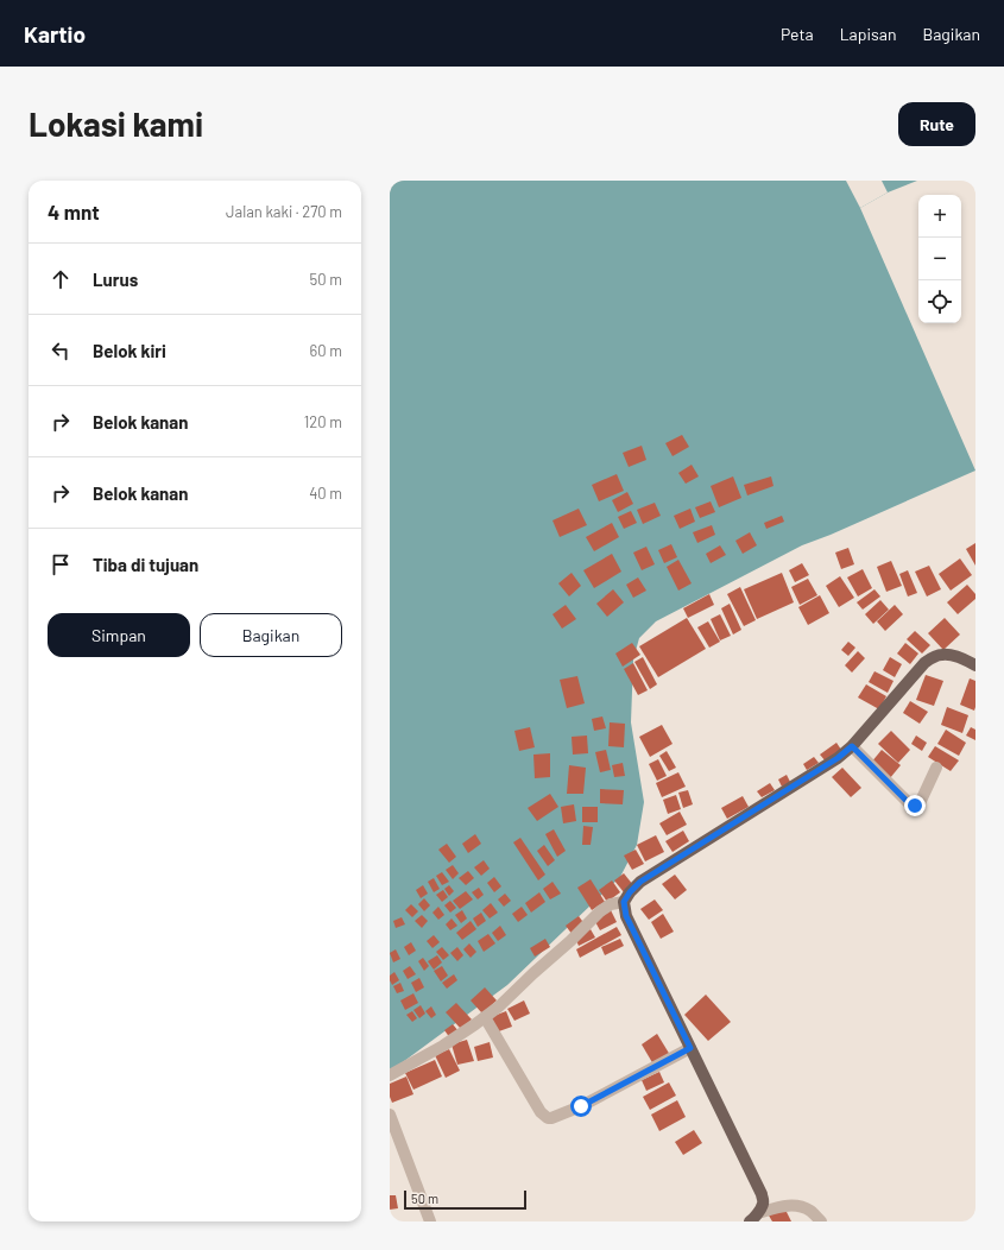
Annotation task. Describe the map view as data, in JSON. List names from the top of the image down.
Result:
{
  "scale_bar": "50 m",
  "page": {
    "header": "Kartio",
    "nav": ["Peta", "Lapisan", "Bagikan"],
    "buttons": [
      "Rute",
      ["Simpan", "Bagikan"]
    ],
    "title": "Lokasi kami",
    "heading": ["4 mnt", "Jalan kaki · 270 m"],
    "map_buttons": ["+", "−"],
    "list": [
      ["Lurus", "50 m"],
      ["Belok kiri", "60 m"],
      ["Belok kanan", "120 m"],
      ["Belok kanan", "40 m"],
      "Tiba di tujuan"
    ],
    "scale": "50 m"
  }
}
